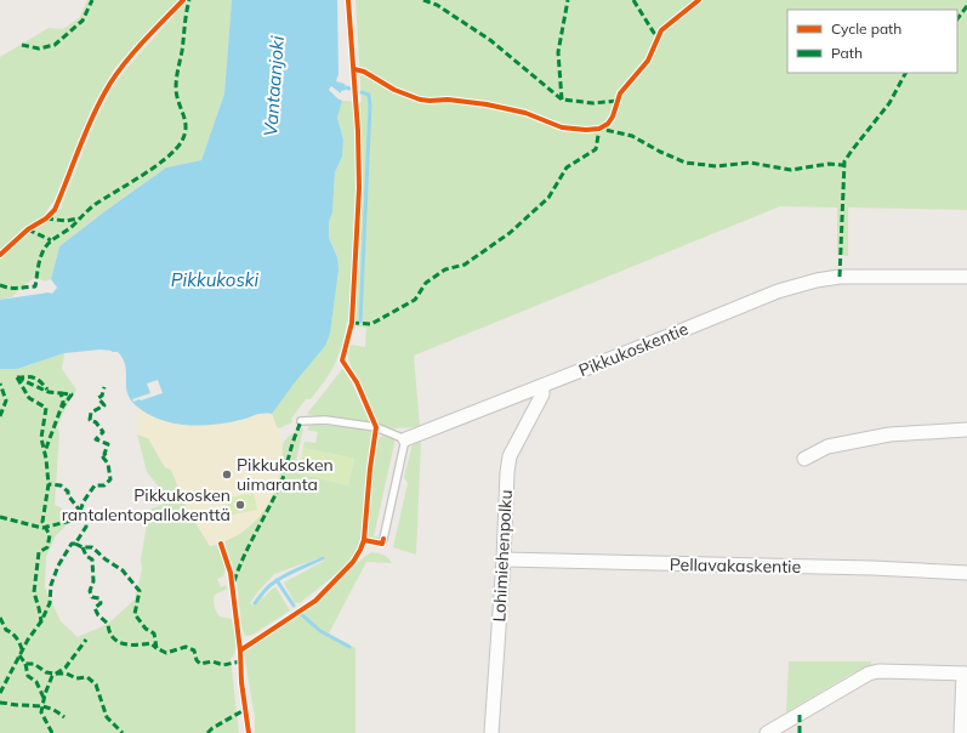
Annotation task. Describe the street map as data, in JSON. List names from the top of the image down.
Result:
{
  "streets": {
    "street": ["Pikkukoskentie", "Lohimiehenpolku", "Pellavakaskentie"]
  },
  "crossings": [
    ["Pikkukoskentie", "Lohimiehenpolku"],
    ["Lohimiehenpolku", "Pellavakaskentie"]
  ],
  "water": ["Vantaanjoki", "Pikkukoski"],
  "places": ["Pikkukosken uimaranta", "Pikkukosken rantalentopallokenttä"],
  "legend": ["Cycle path", "Path"]
}
